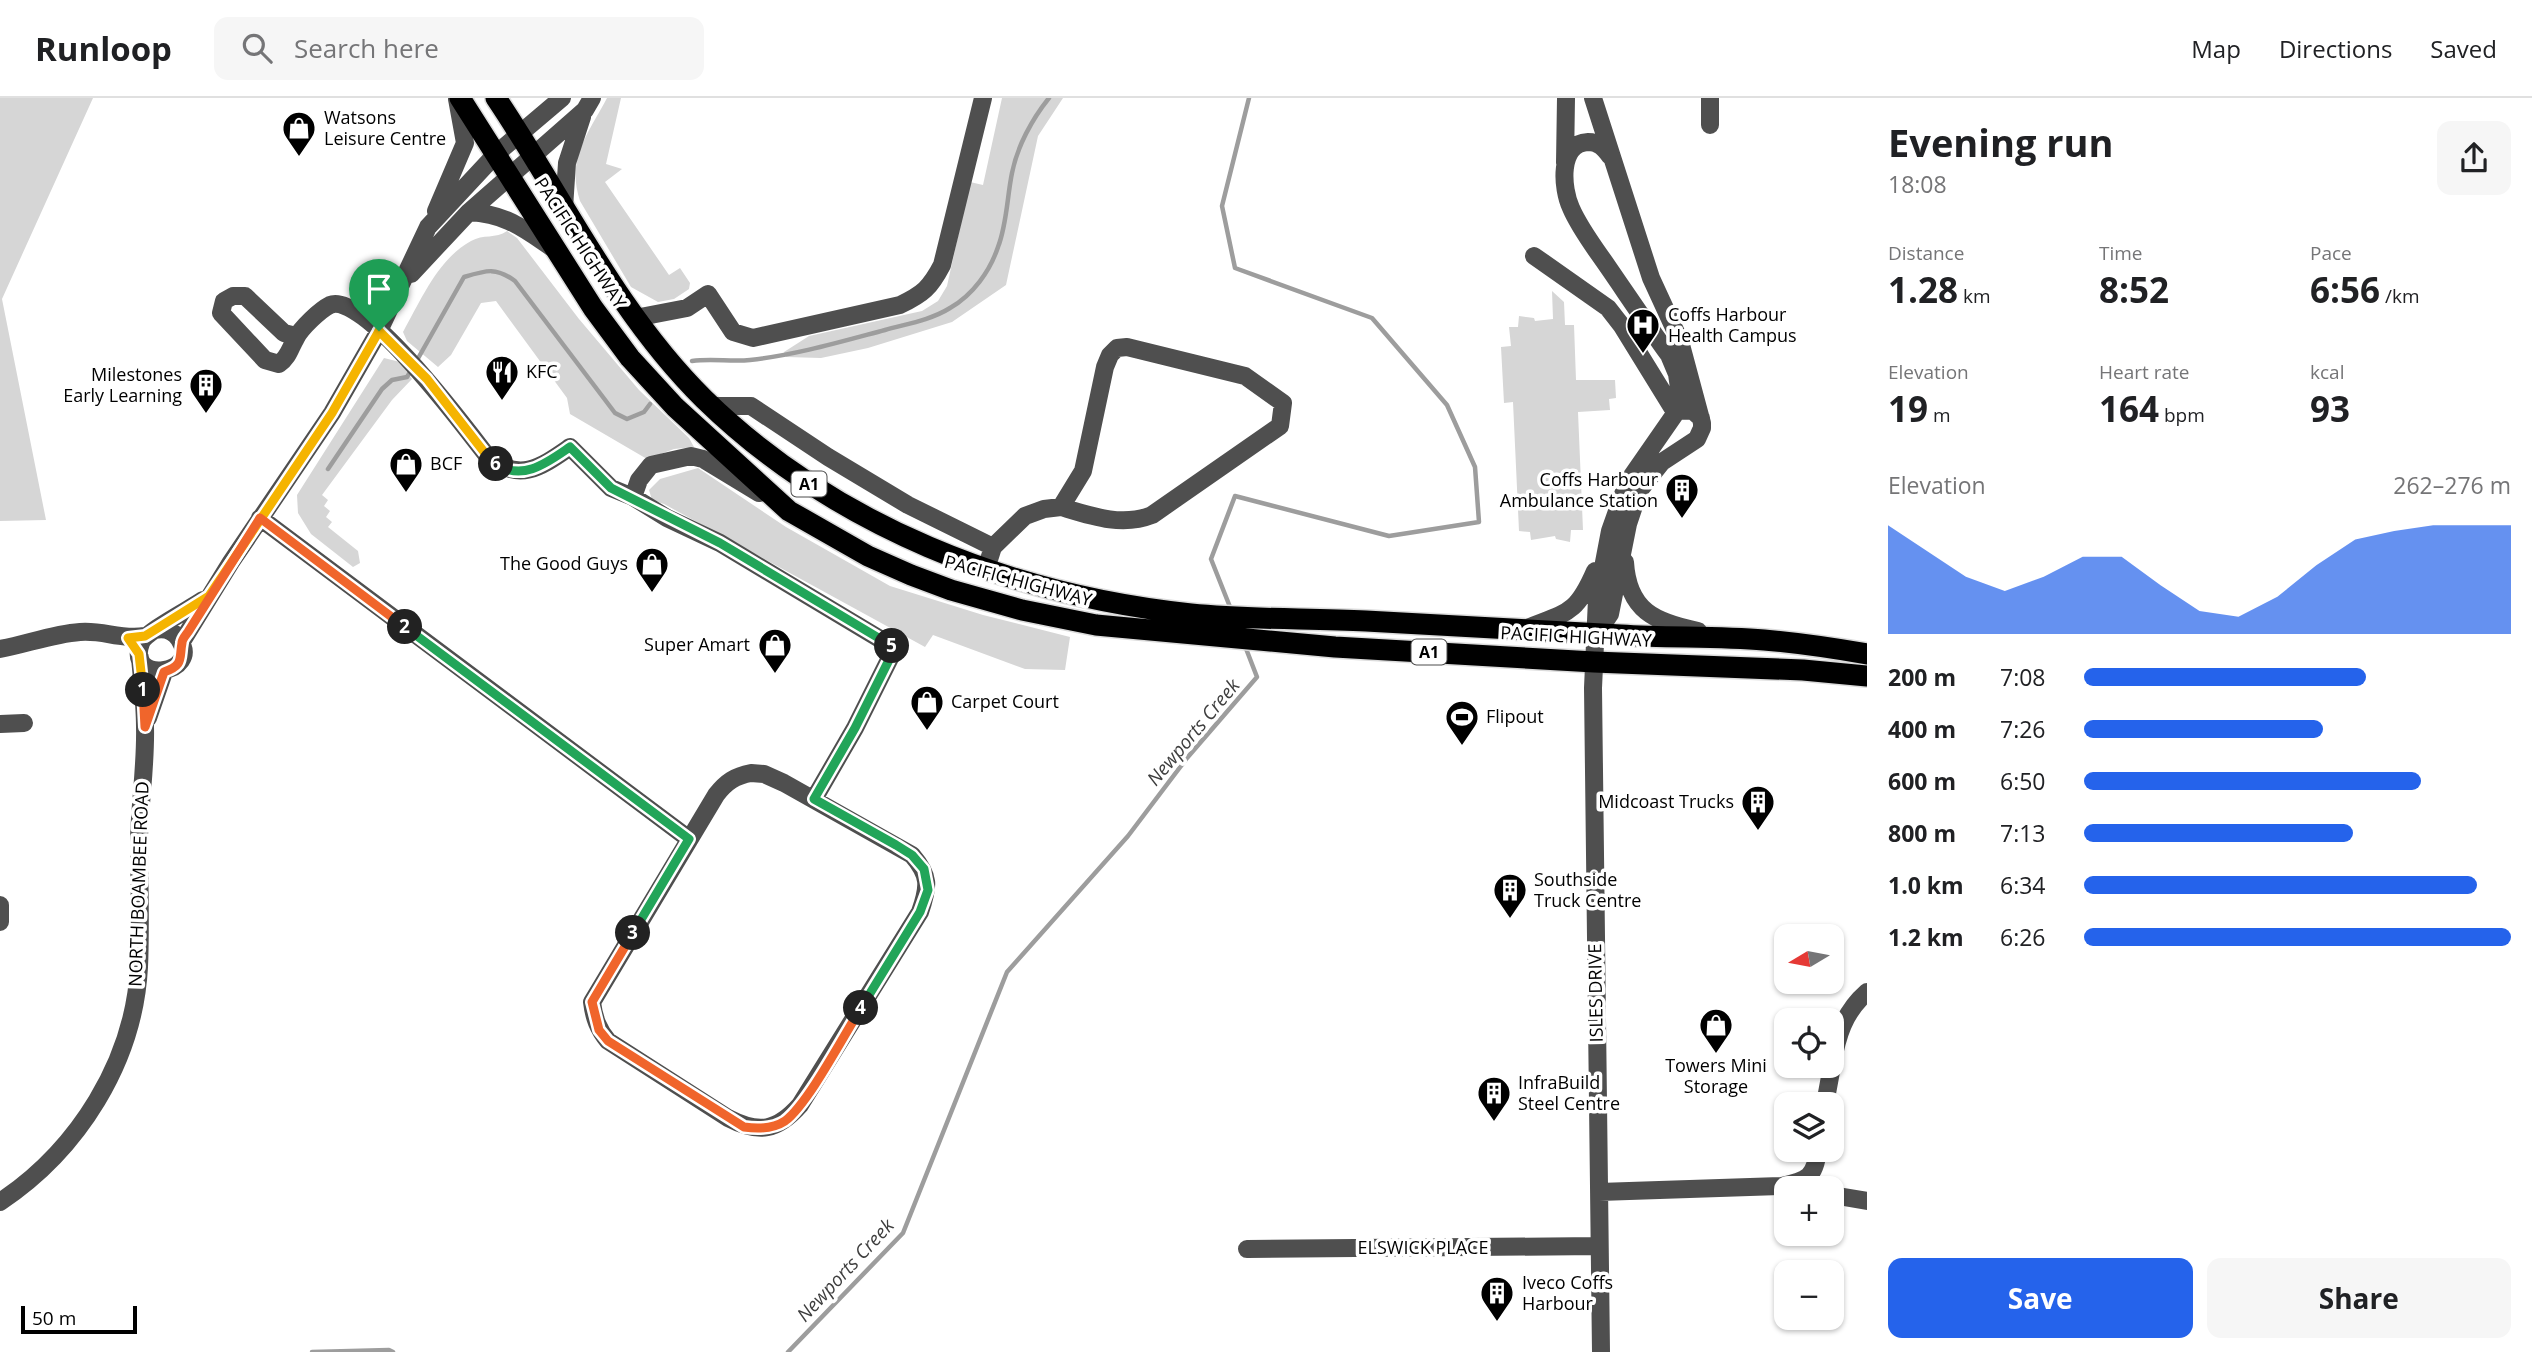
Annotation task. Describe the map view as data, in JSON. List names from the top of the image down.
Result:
{
  "streets": {
    "highway": ["PACIFIC HIGHWAY", "A1"],
    "street": ["NORTH BOAMBEE ROAD", "ISLES DRIVE", "ELSWICK PLACE"]
  },
  "crossings": [
    ["PACIFIC HIGHWAY", "ISLES DRIVE"],
    ["ISLES DRIVE", "ELSWICK PLACE"]
  ],
  "water": ["Newports Creek"],
  "places": {
    "shop": [
      "Watsons Leisure Centre",
      "BCF",
      "The Good Guys",
      "Super Amart",
      "Carpet Court",
      "Towers Mini Storage"
    ],
    "hospital": ["Coffs Harbour Health Campus"],
    "restaurant": ["KFC"],
    "building": [
      "Milestones Early Learning",
      "Coffs Harbour Ambulance Station",
      "Midcoast Trucks",
      "Southside Truck Centre",
      "InfraBuild Steel Centre",
      "Iveco Coffs Harbour"
    ],
    "sports": ["Flipout"]
  },
  "scale_bar": "50 m",
  "north": "left",
  "page": {
    "header": "Runloop",
    "search": "Search here",
    "nav": ["Map", "Directions", "Saved"],
    "heading": ["Evening run", "18:08"],
    "stats": [
      ["Distance", "1.28 km"],
      ["Time", "8:52"],
      ["Pace", "6:56 /km"],
      ["Elevation", "19 m"],
      ["Heart rate", "164 bpm"],
      ["kcal", "93"]
    ],
    "pins": [
      "6",
      "2",
      "5",
      "1",
      "3",
      "4"
    ],
    "chart": ["Elevation", "262–276 m"],
    "list": [
      {
        "name": "200 m",
        "note": "7:08"
      },
      {
        "name": "400 m",
        "note": "7:26"
      },
      {
        "name": "600 m",
        "note": "6:50"
      },
      {
        "name": "800 m",
        "note": "7:13"
      },
      {
        "name": "1.0 km",
        "note": "6:34"
      },
      {
        "name": "1.2 km",
        "note": "6:26"
      }
    ],
    "map_buttons": ["+", "−"],
    "buttons": ["Save", "Share"],
    "scale": "50 m"
  }
}
